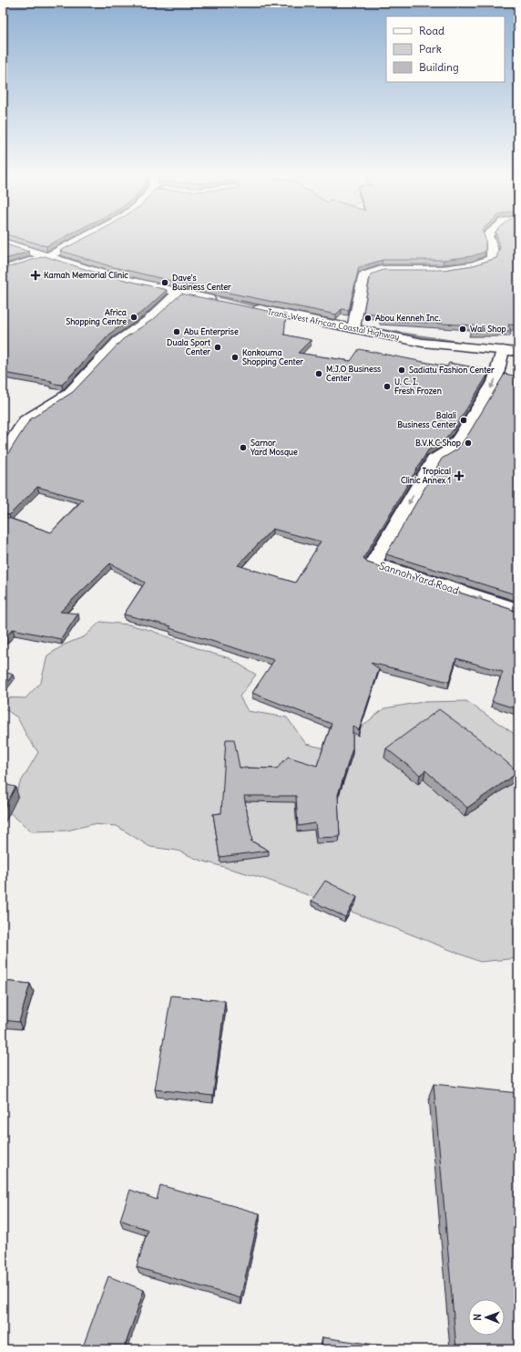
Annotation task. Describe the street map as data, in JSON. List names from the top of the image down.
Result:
{
  "streets": {
    "main road": ["Trans-West African Coastal Highway", "Sannoh Yard Road"]
  },
  "crossings": [
    ["Trans-West African Coastal Highway", "Sannoh Yard Road"]
  ],
  "places": {
    "health": ["Kamah Memorial Clinic", "Tropical Clinic Annex 1"],
    "other": [
      "Dave's Business Center",
      "Africa Shopping Centre",
      "Abou Kenneh Inc.",
      "Wali Shop",
      "Abu Enterprise",
      "Duala Sport Center",
      "Konkouma Shopping Center",
      "Sadiatu Fashion Center",
      "M.J.O Business Center",
      "U. C. I. Fresh Frozen",
      "Balali Business Center",
      "B.V.K.C Shop",
      "Sarnor Yard Mosque"
    ]
  },
  "legend": ["Road", "Park", "Building"],
  "north": "left"
}
